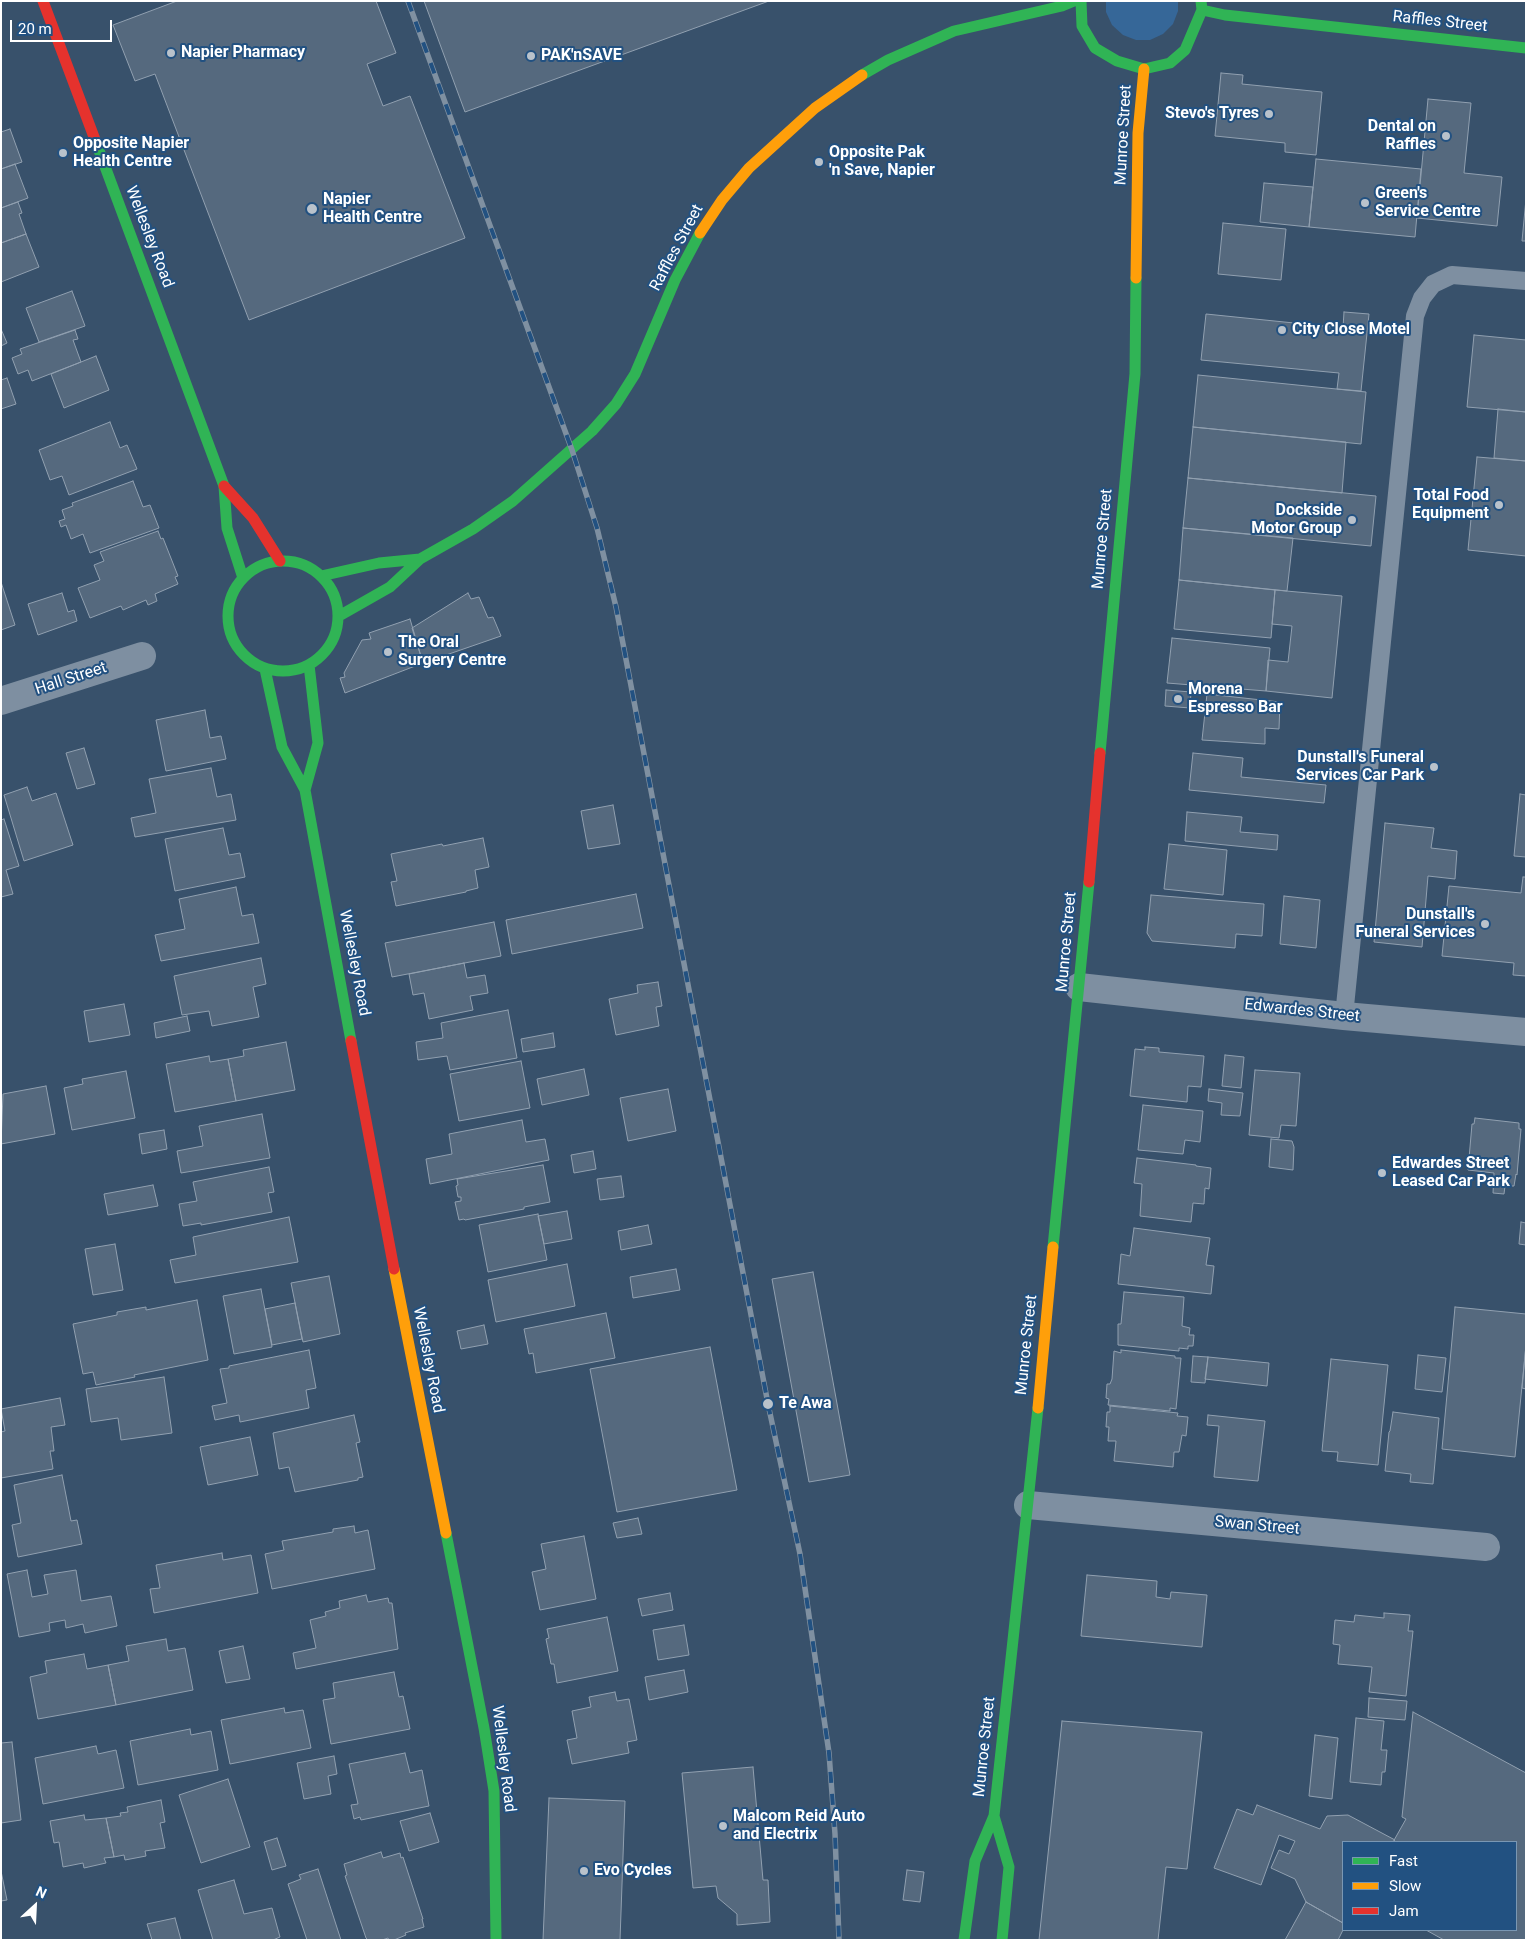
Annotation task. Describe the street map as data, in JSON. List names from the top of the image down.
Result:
{
  "streets": {
    "street": [
      "Raffles Street",
      "Munroe Street",
      "Wellesley Road",
      "Hall Street",
      "Edwardes Street",
      "Swan Street"
    ]
  },
  "crossings": [
    ["Raffles Street", "Wellesley Road"],
    ["Munroe Street", "Edwardes Street"],
    ["Munroe Street", "Swan Street"]
  ],
  "places": [
    "Napier Pharmacy",
    "PAK'nSAVE",
    "Stevo's Tyres",
    "Dental on Raffles",
    "Opposite Napier Health Centre",
    "Opposite Pak 'n Save, Napier",
    "Green's Service Centre",
    "Napier Health Centre",
    "City Close Motel",
    "Total Food Equipment",
    "Dockside Motor Group",
    "The Oral Surgery Centre",
    "Morena Espresso Bar",
    "Dunstall's Funeral Services Car Park",
    "Dunstall's Funeral Services",
    "Edwardes Street Leased Car Park",
    "Te Awa",
    "Malcom Reid Auto and Electrix",
    "Evo Cycles"
  ],
  "legend": ["Fast", "Slow", "Jam"],
  "scale_bar": "20 m",
  "north": "top right"
}
